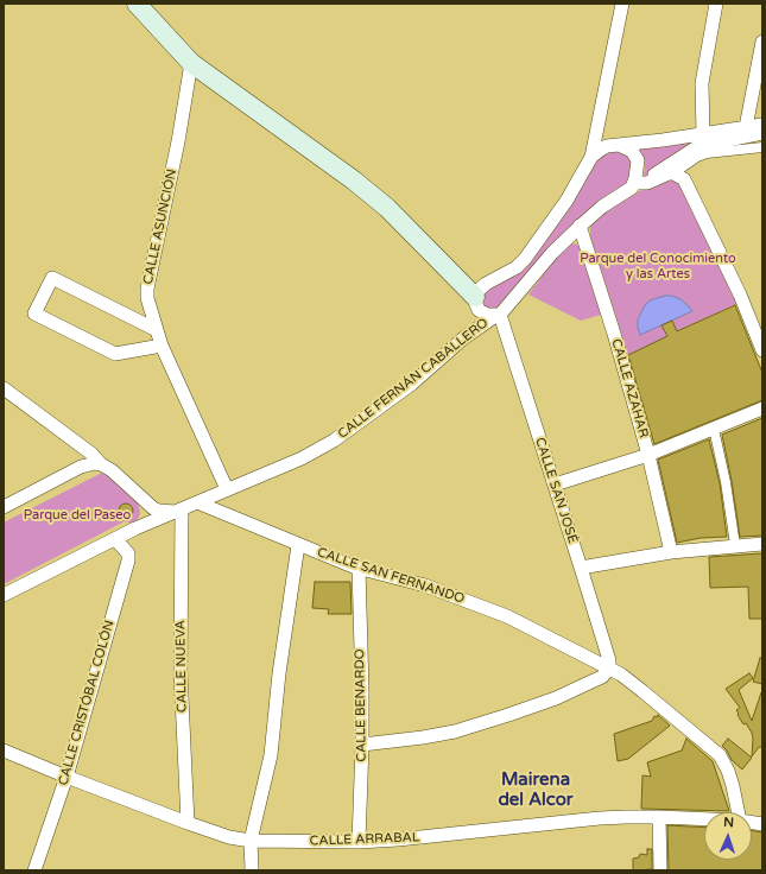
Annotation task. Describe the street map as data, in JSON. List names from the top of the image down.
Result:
{
  "streets": {
    "street": [
      "CALLE ASUNCIÓN",
      "CALLE FERNÁN CABALLERO",
      "CALLE AZAHAR",
      "CALLE SAN JOSÉ",
      "CALLE SAN FERNANDO",
      "CALLE NUEVA",
      "CALLE CRISTÓBAL COLÓN",
      "CALLE BENARDO",
      "CALLE ARRABAL"
    ]
  },
  "crossings": [
    ["CALLE ASUNCIÓN", "CALLE FERNÁN CABALLERO"],
    ["CALLE FERNÁN CABALLERO", "CALLE AZAHAR"],
    ["CALLE FERNÁN CABALLERO", "CALLE SAN JOSÉ"],
    ["CALLE FERNÁN CABALLERO", "CALLE SAN FERNANDO"],
    ["CALLE FERNÁN CABALLERO", "CALLE NUEVA"],
    ["CALLE FERNÁN CABALLERO", "CALLE CRISTÓBAL COLÓN"],
    ["CALLE SAN JOSÉ", "CALLE SAN FERNANDO"],
    ["CALLE SAN FERNANDO", "CALLE BENARDO"],
    ["CALLE NUEVA", "CALLE ARRABAL"],
    ["CALLE CRISTÓBAL COLÓN", "CALLE ARRABAL"],
    ["CALLE BENARDO", "CALLE ARRABAL"]
  ],
  "districts": ["Mairena del Alcor"],
  "parks": ["Parque del Conocimiento y las Artes", "Parque del Paseo"],
  "north": "top"
}
